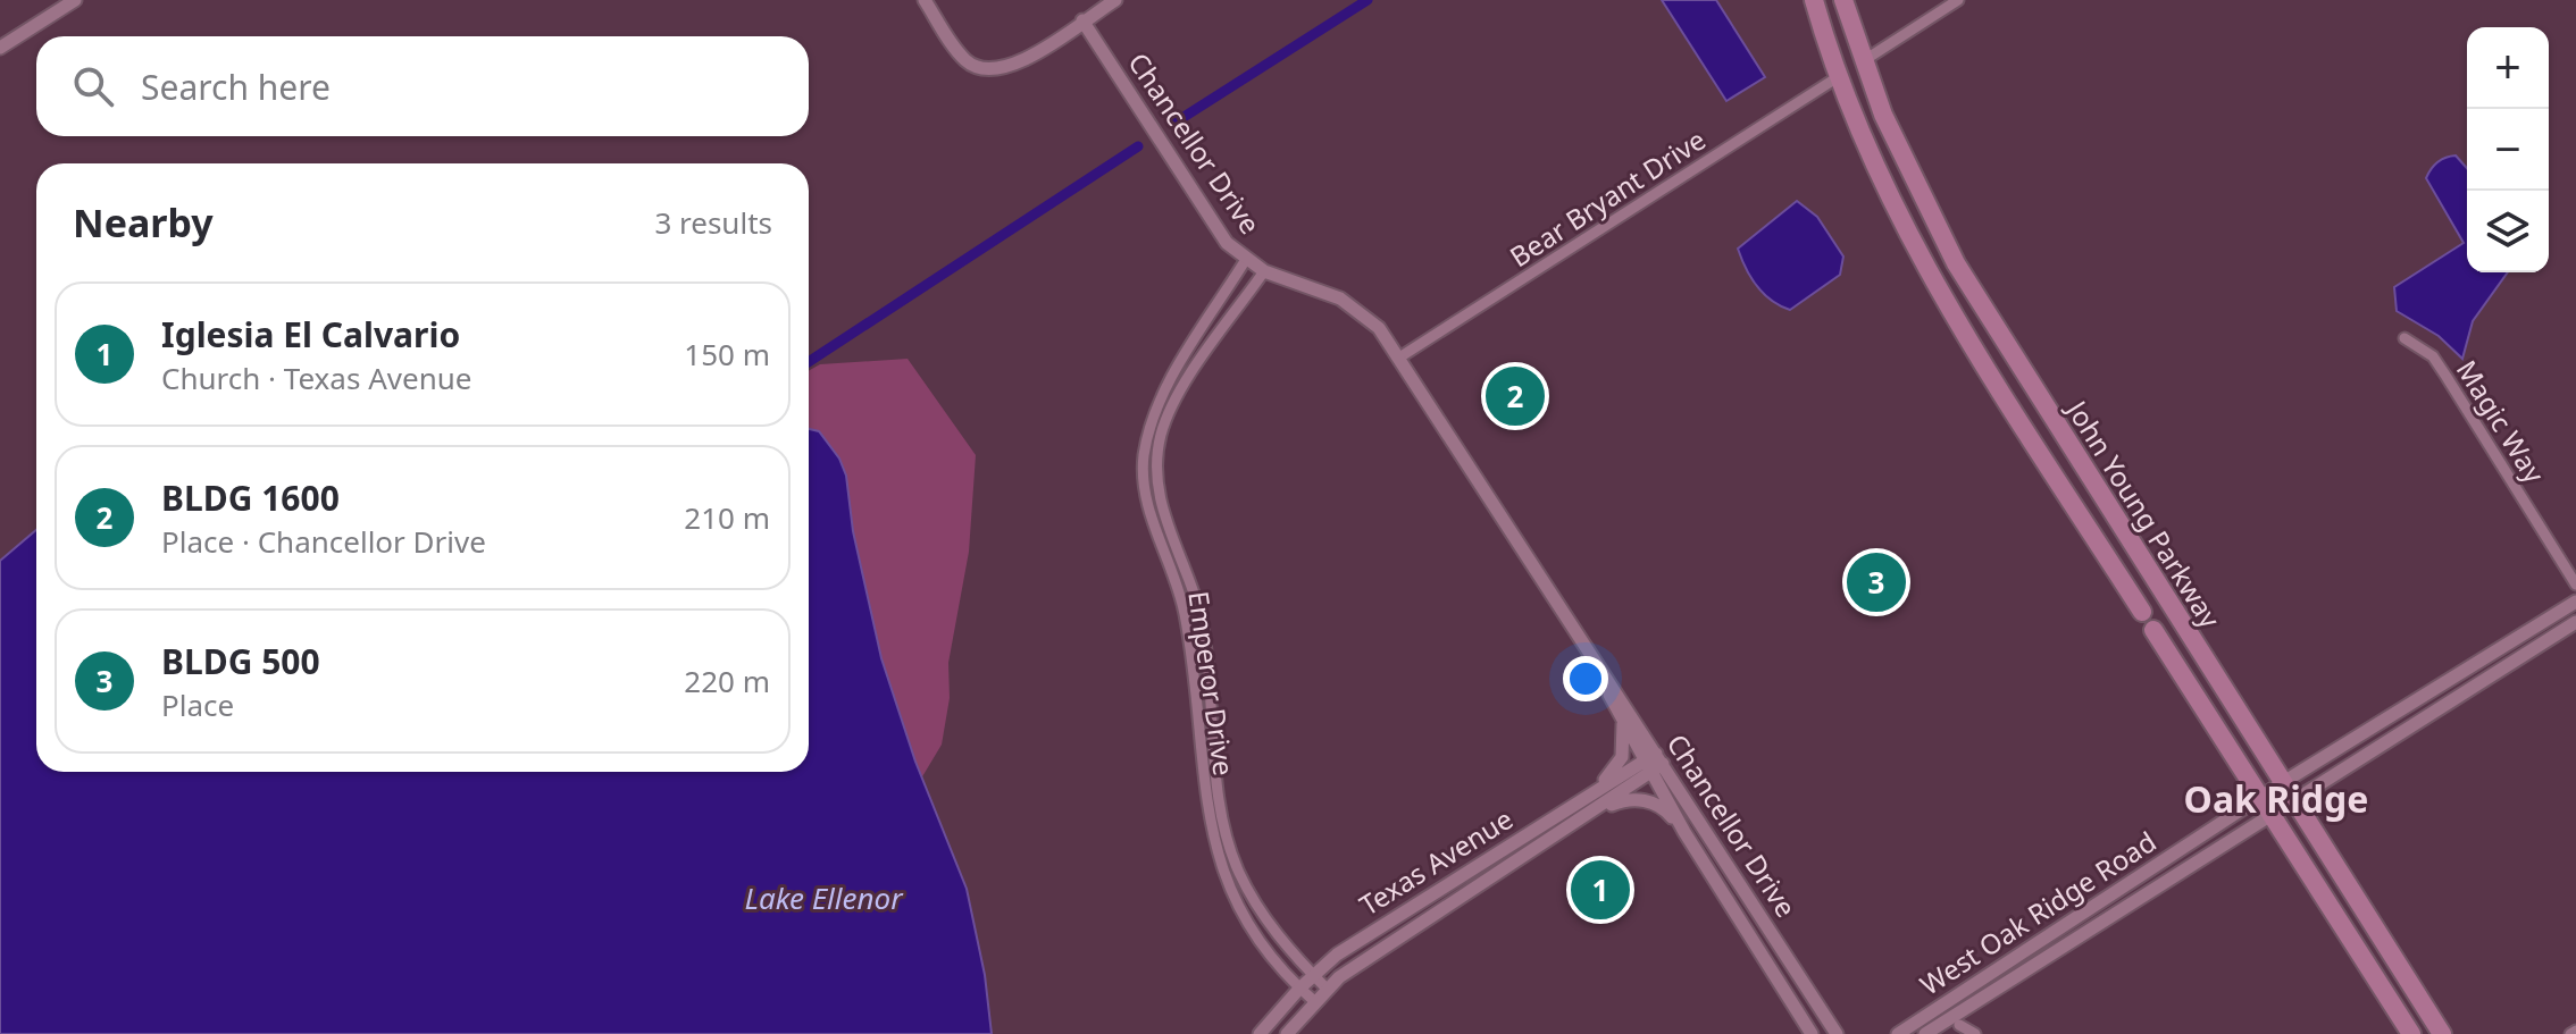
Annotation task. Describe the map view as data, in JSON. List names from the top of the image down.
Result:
{
  "streets": {
    "highway": ["John Young Parkway"],
    "street": [
      "Chancellor Drive",
      "Bear Bryant Drive",
      "Magic Way",
      "Emperor Drive",
      "Texas Avenue",
      "West Oak Ridge Road"
    ]
  },
  "crossings": [
    ["Chancellor Drive", "Bear Bryant Drive"],
    ["Chancellor Drive", "Emperor Drive"],
    ["Chancellor Drive", "Texas Avenue"],
    ["Bear Bryant Drive", "John Young Parkway"],
    ["John Young Parkway", "West Oak Ridge Road"],
    ["Emperor Drive", "Texas Avenue"]
  ],
  "districts": ["Oak Ridge"],
  "water": ["Lake Ellenor"],
  "page": {
    "map_buttons": ["+", "−"],
    "search": "Search here",
    "heading": ["Nearby", "3 results"],
    "list": [
      {
        "mark": "1",
        "name": "Iglesia El Calvario",
        "note": "Church · Texas Avenue",
        "value": "150 m"
      },
      {
        "mark": "2",
        "name": "BLDG 1600",
        "note": "Place · Chancellor Drive",
        "value": "210 m"
      },
      {
        "mark": "3",
        "name": "BLDG 500",
        "note": "Place",
        "value": "220 m"
      }
    ],
    "pins": ["2", "3", "1"]
  }
}
